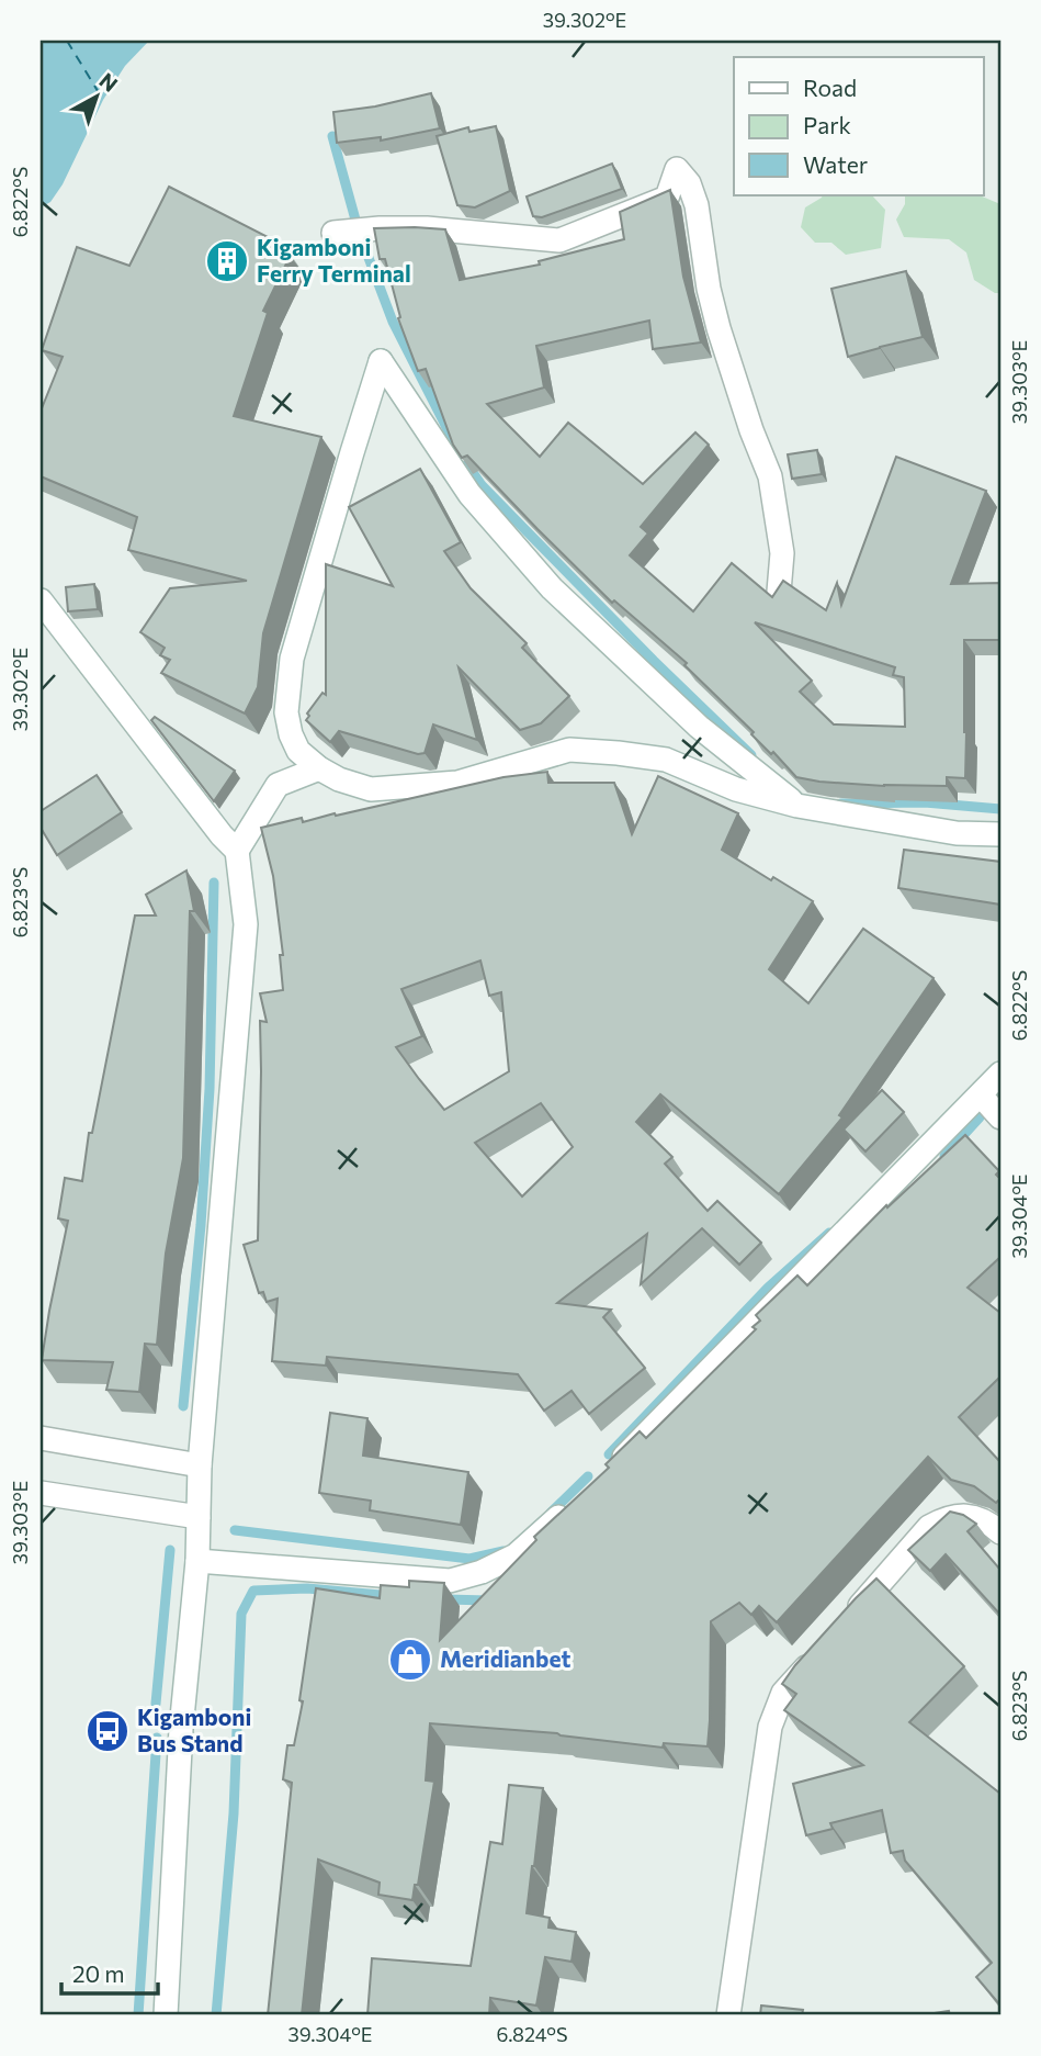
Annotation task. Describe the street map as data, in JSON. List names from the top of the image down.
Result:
{
  "places": {
    "building": ["Kigamboni Ferry Terminal"],
    "shop": ["Meridianbet"],
    "bus stop": ["Kigamboni Bus Stand"]
  },
  "legend": ["Road", "Park", "Water"],
  "scale_bar": "20 m",
  "north": "top right",
  "coordinates": [
    "39.302°E",
    "6.822°S",
    "39.303°E",
    "6.823°S",
    "39.304°E",
    "6.824°S"
  ]
}
